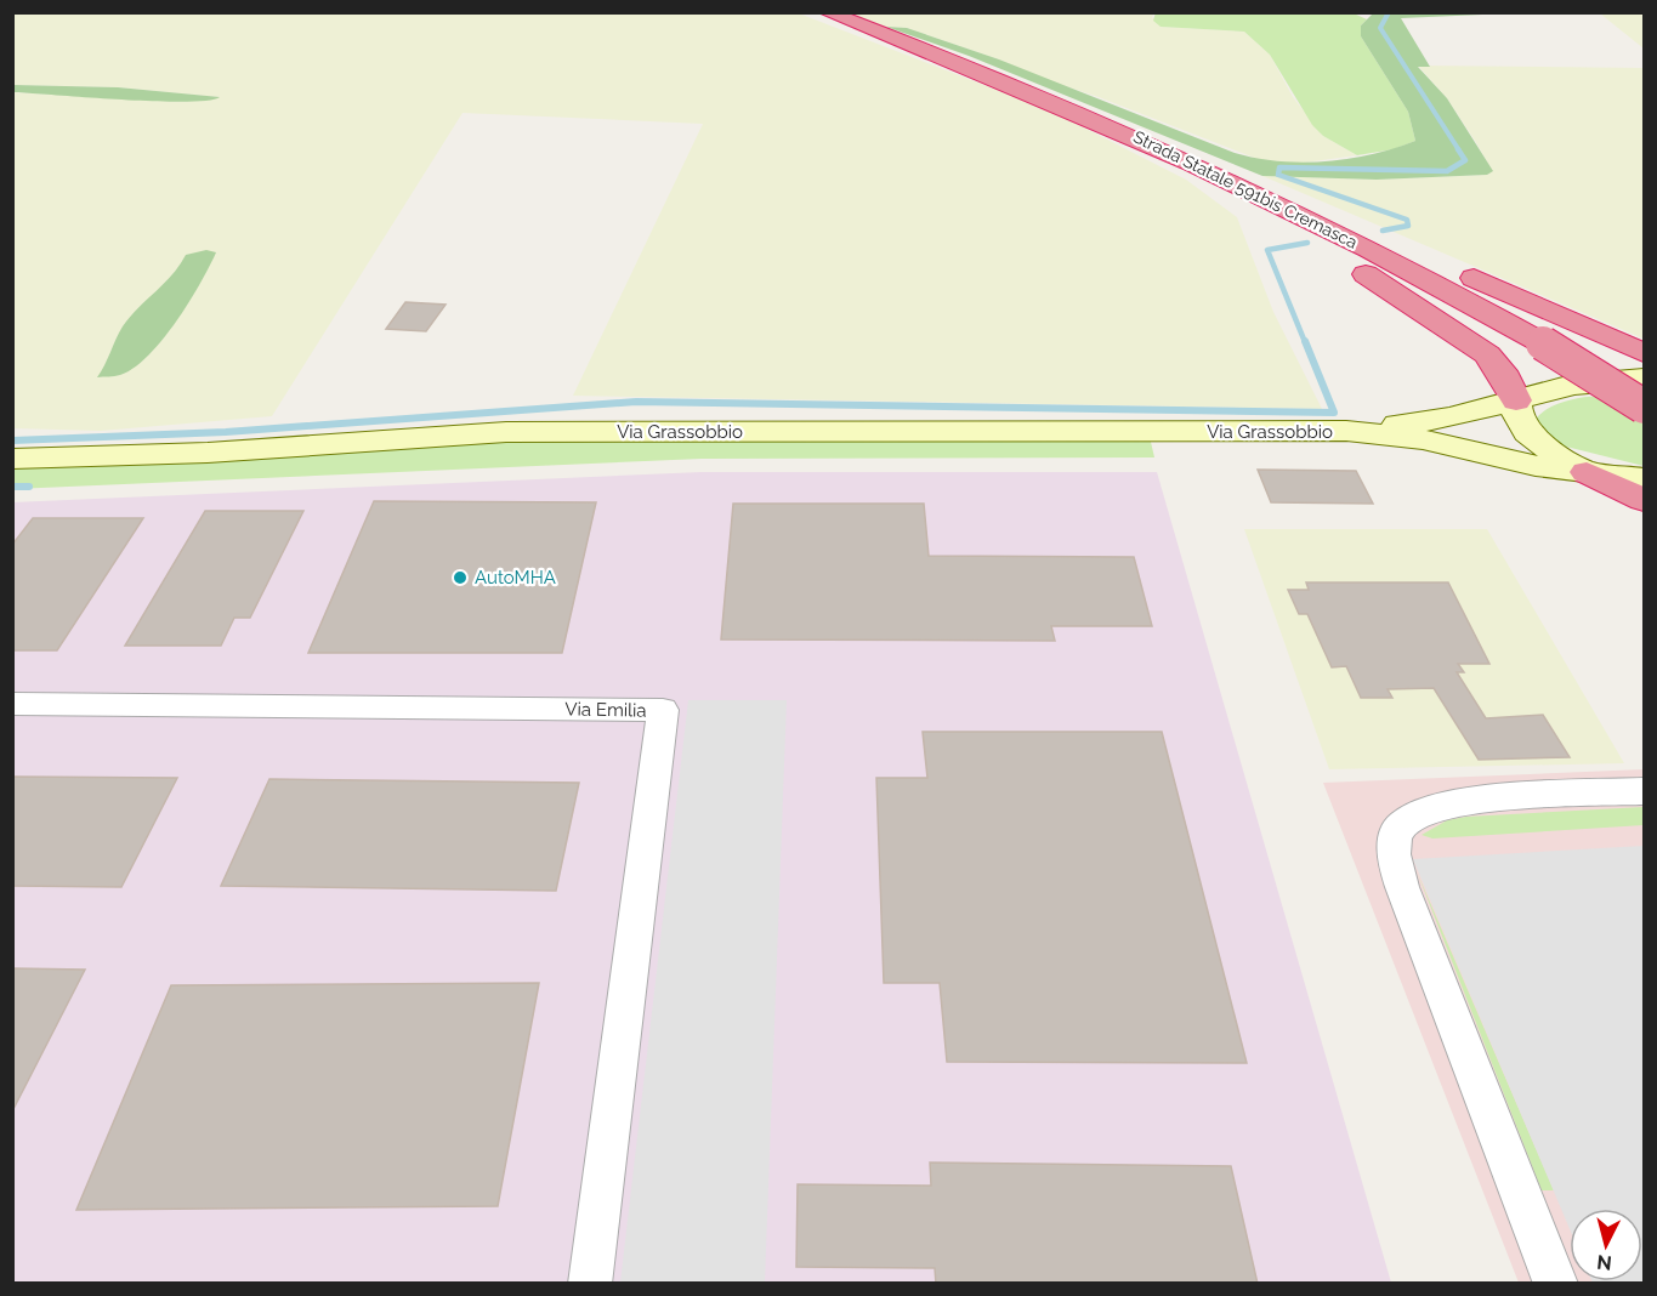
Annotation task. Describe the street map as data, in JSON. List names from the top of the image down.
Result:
{
  "streets": {
    "highway": ["Strada Statale 591bis Cremasca"],
    "street": ["Via Grassobbio", "Via Emilia"]
  },
  "places": ["AutoMHA"],
  "north": "bottom"
}
